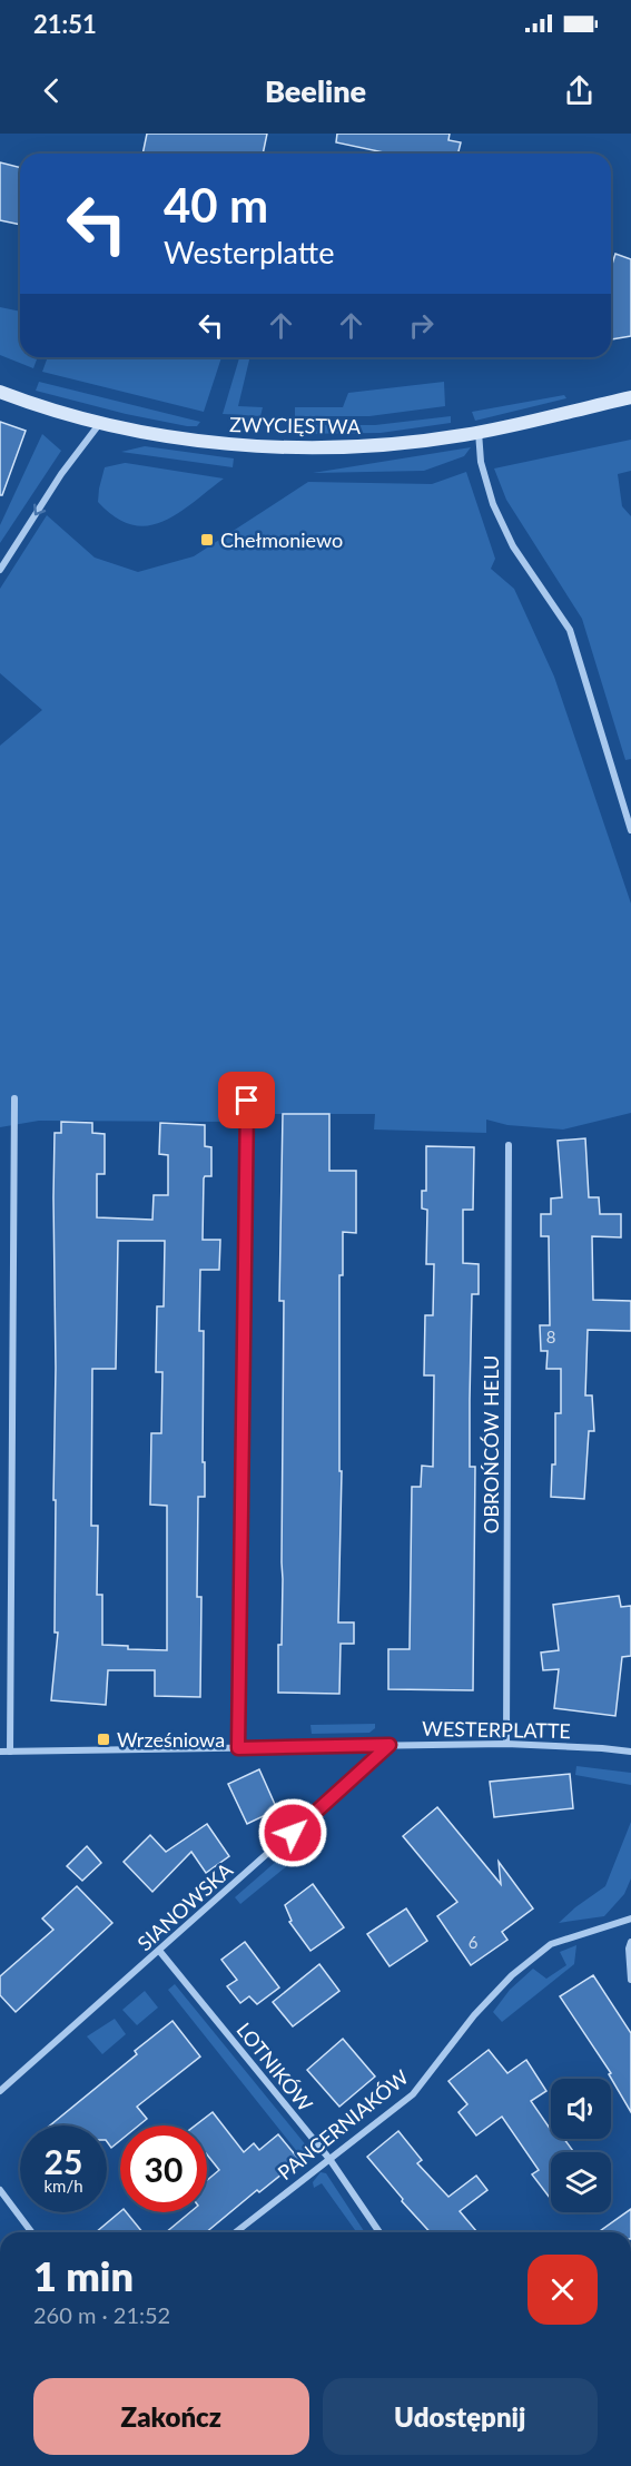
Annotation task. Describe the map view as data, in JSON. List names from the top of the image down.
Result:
{
  "streets": {
    "main road": ["ZWYCIĘSTWA"],
    "street": [
      "OBROŃCÓW HELU",
      "WESTERPLATTE",
      "SIANOWSKA",
      "LOTNIKÓW",
      "PANCERNIAKÓW"
    ]
  },
  "crossings": [
    ["OBROŃCÓW HELU", "WESTERPLATTE"],
    ["WESTERPLATTE", "SIANOWSKA"],
    ["SIANOWSKA", "LOTNIKÓW"],
    ["LOTNIKÓW", "PANCERNIAKÓW"]
  ],
  "places": {
    "transit": ["Chełmoniewo", "Wrześniowa"]
  },
  "house_numbers": ["8", "6"],
  "page": {
    "status": "21:51",
    "header": "Beeline",
    "turn": ["40 m", "Westerplatte"],
    "speed": "25 km/h",
    "limit": "30",
    "heading": ["1 min", "260 m · 21:52"],
    "buttons": ["Zakończ", "Udostępnij"]
  }
}
